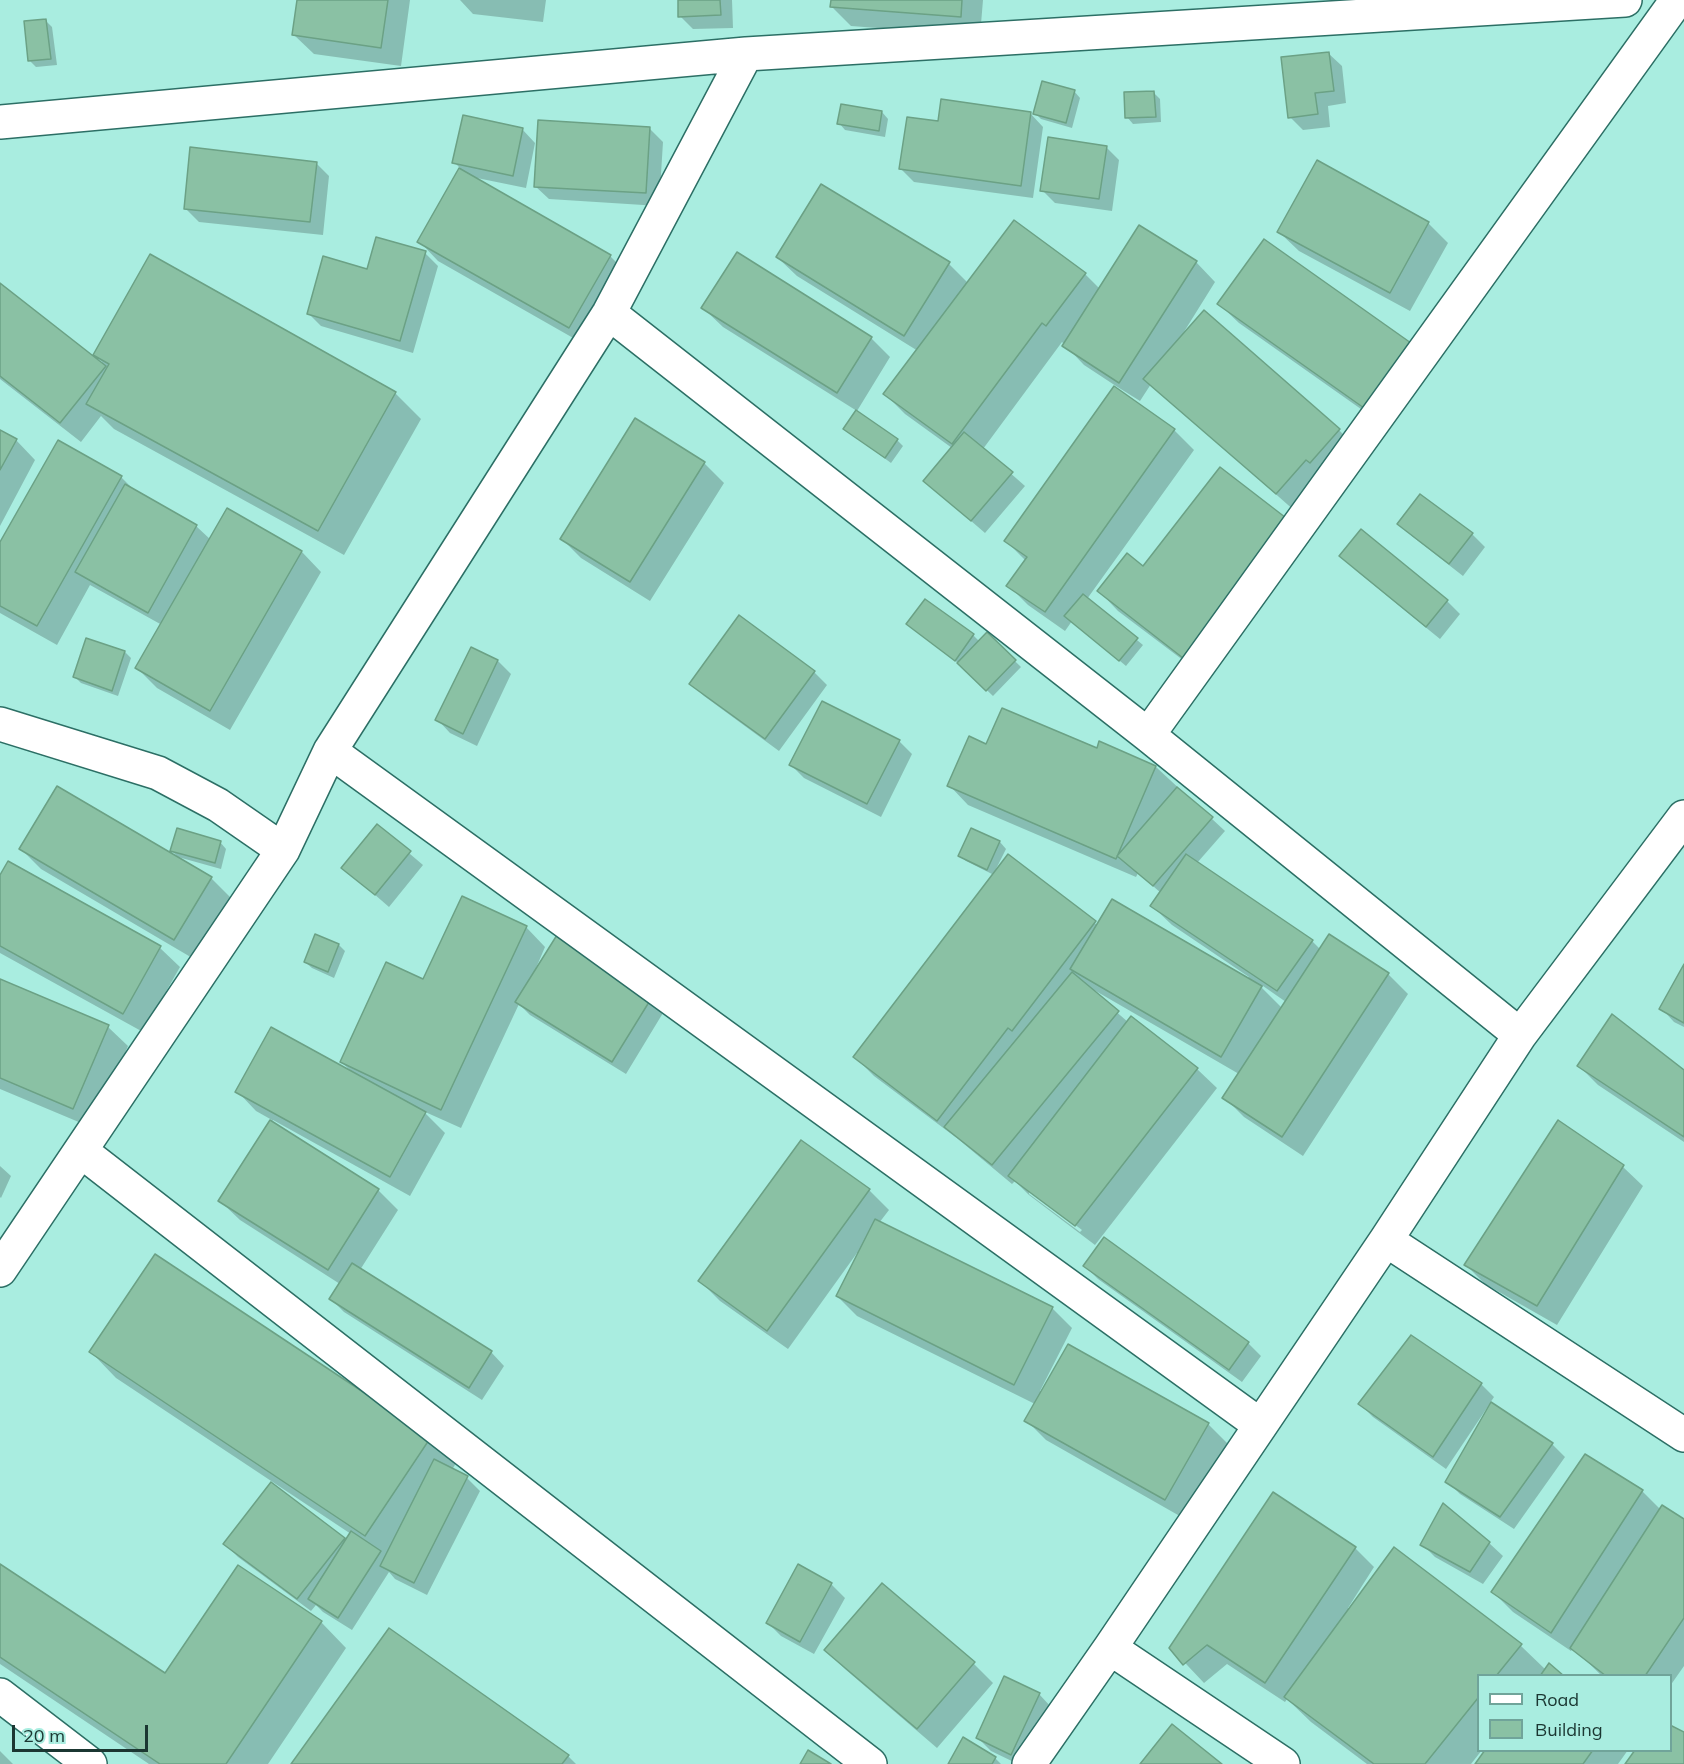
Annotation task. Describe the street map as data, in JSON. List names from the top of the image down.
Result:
{
  "legend": ["Road", "Building"],
  "scale_bar": "20 m"
}
